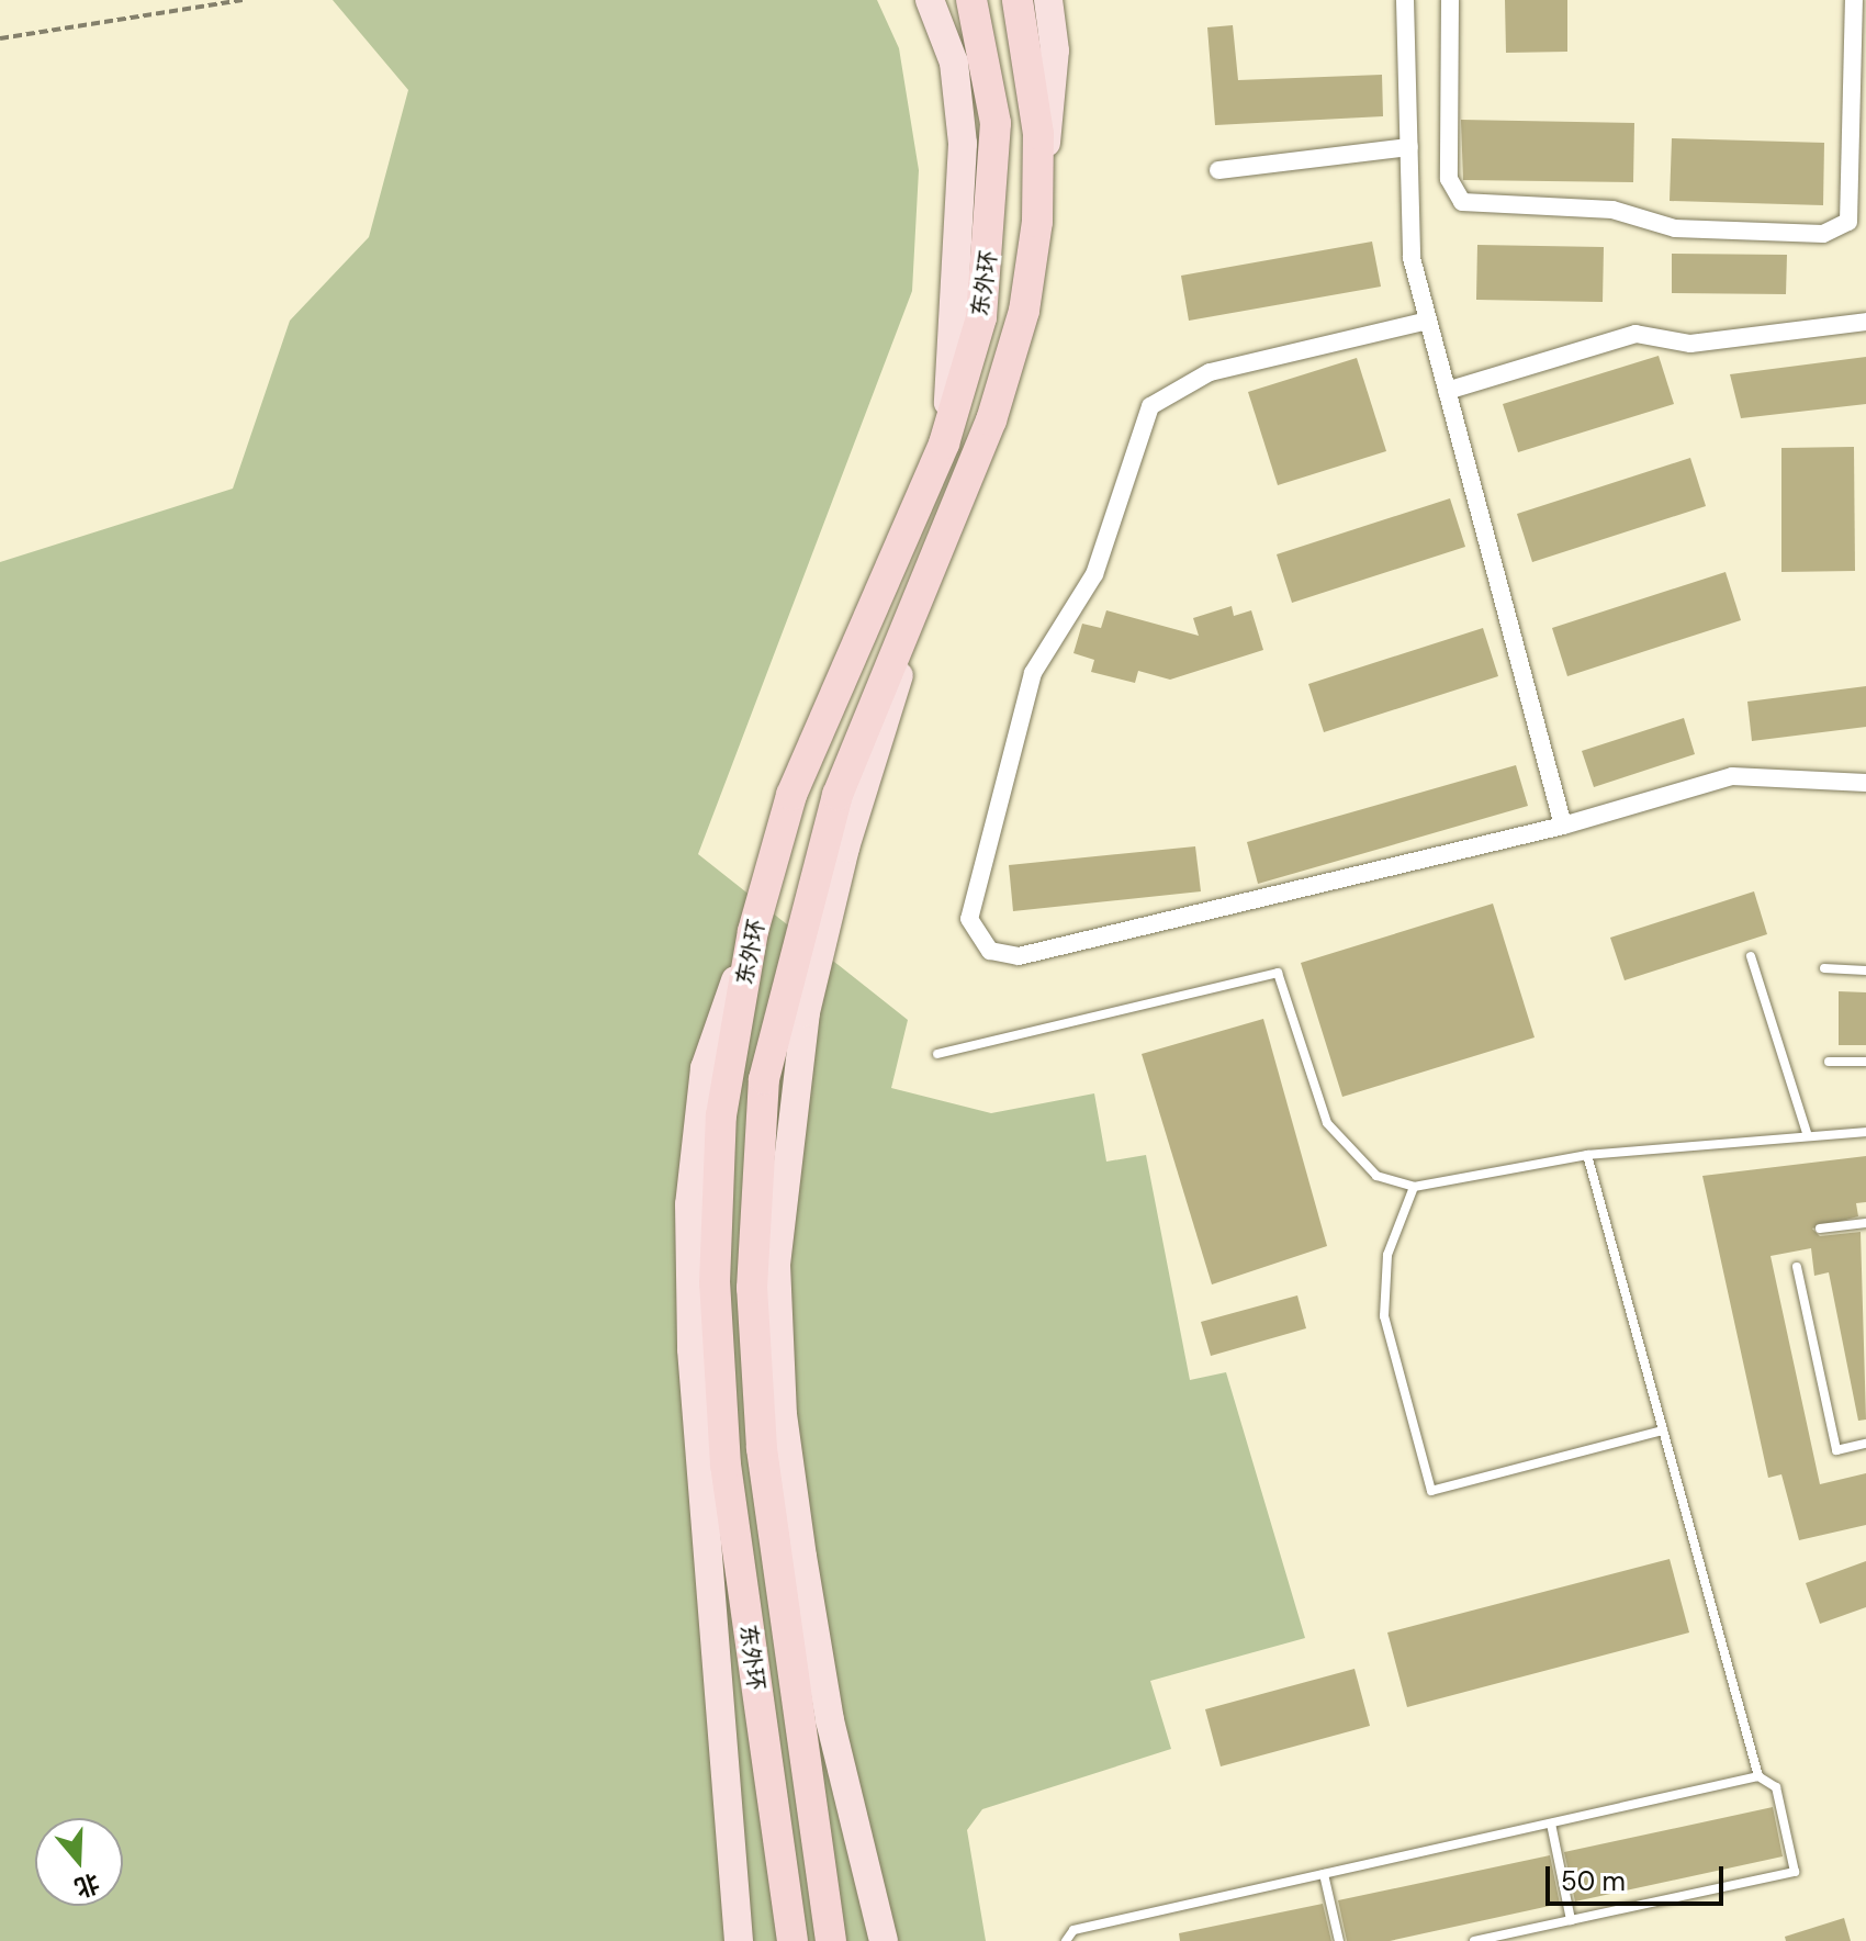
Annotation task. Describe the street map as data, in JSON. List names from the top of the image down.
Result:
{
  "streets": {
    "highway": ["东外环"]
  },
  "scale_bar": "50 m",
  "north": "bottom"
}
